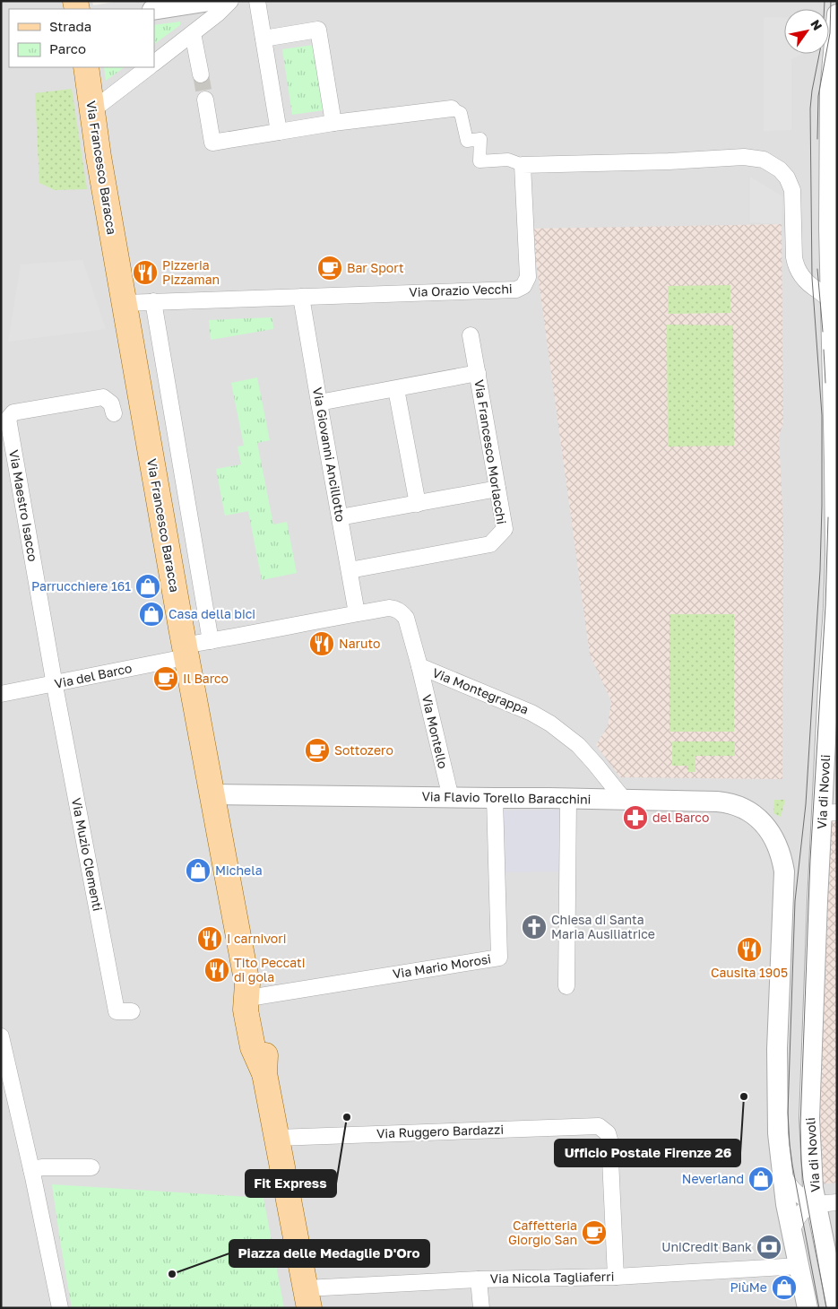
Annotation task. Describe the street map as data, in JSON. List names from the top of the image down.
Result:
{
  "streets": {
    "main road": ["Via Francesco Baracca"],
    "street": [
      "Via Orazio Vecchi",
      "Via Francesco Morlacchi",
      "Via Giovanni Ancillotto",
      "Via Maestro Isacco",
      "Via del Barco",
      "Via Montegrappa",
      "Via Montello",
      "Via di Novoli",
      "Via Flavio Torello Baracchini",
      "Via Muzio Clementi",
      "Via Mario Morosi",
      "Via Ruggero Bardazzi",
      "Via Nicola Tagliaferri"
    ]
  },
  "crossings": [
    ["Via Francesco Baracca", "Via Orazio Vecchi"],
    ["Via Francesco Baracca", "Via del Barco"],
    ["Via Francesco Baracca", "Via Montegrappa"],
    ["Via Francesco Baracca", "Via Flavio Torello Baracchini"],
    ["Via Francesco Baracca", "Via Mario Morosi"],
    ["Via Francesco Baracca", "Via Ruggero Bardazzi"],
    ["Via Francesco Baracca", "Via Nicola Tagliaferri"],
    ["Via Orazio Vecchi", "Via Giovanni Ancillotto"],
    ["Via Francesco Morlacchi", "Via Giovanni Ancillotto"],
    ["Via Giovanni Ancillotto", "Via Montegrappa"],
    ["Via Maestro Isacco", "Via del Barco"],
    ["Via Maestro Isacco", "Via Muzio Clementi"],
    ["Via del Barco", "Via Montegrappa"],
    ["Via del Barco", "Via Muzio Clementi"],
    ["Via Montegrappa", "Via Montello"],
    ["Via Montegrappa", "Via Flavio Torello Baracchini"],
    ["Via Montello", "Via Flavio Torello Baracchini"],
    ["Via di Novoli", "Via Flavio Torello Baracchini"],
    ["Via di Novoli", "Via Nicola Tagliaferri"],
    ["Via Flavio Torello Baracchini", "Via Mario Morosi"],
    ["Via Ruggero Bardazzi", "Via Nicola Tagliaferri"]
  ],
  "places": {
    "cafe": [
      "Bar Sport",
      "Il Barco",
      "Sottozero",
      "Caffetteria Giorgio San"
    ],
    "restaurant": [
      "Pizzeria Pizzaman",
      "Naruto",
      "I carnivori",
      "Causita 1905",
      "Tito Peccati di gola"
    ],
    "shop": [
      "Parrucchiere 161",
      "Casa della bici",
      "Michela",
      "Neverland",
      "PiùMe"
    ],
    "pharmacy": ["del Barco"],
    "church": ["Chiesa di Santa Maria Ausiliatrice"],
    "other": ["Ufficio Postale Firenze 26", "Fit Express", "Piazza delle Medaglie D'Oro"],
    "bank": ["UniCredit Bank"]
  },
  "legend": ["Strada", "Parco"],
  "north": "top right"
}
